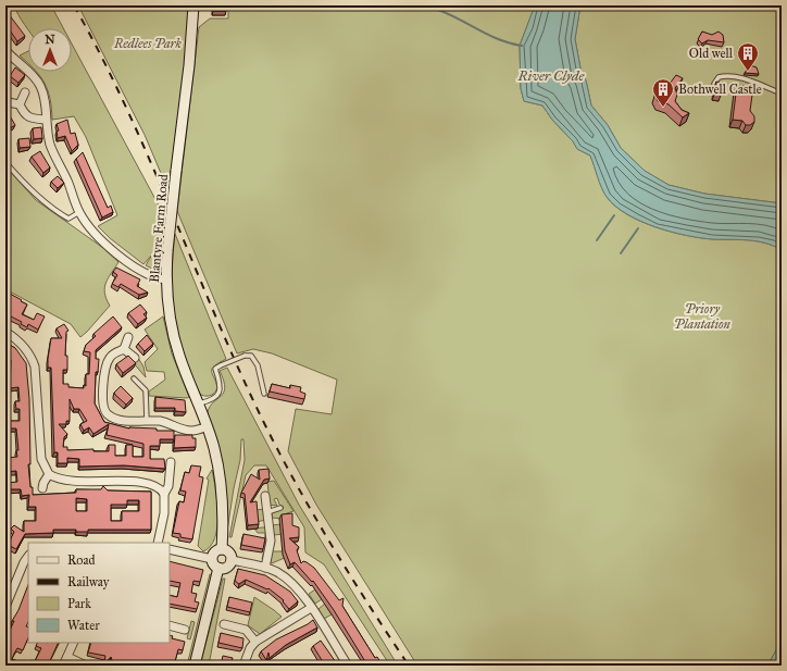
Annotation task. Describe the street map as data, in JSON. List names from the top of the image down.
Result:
{
  "streets": {
    "main road": ["Blantyre Farm Road"]
  },
  "water": ["River Clyde"],
  "parks": ["Redlees Park", "Priory Plantation"],
  "places": {
    "building": ["Old well", "Bothwell Castle"]
  },
  "legend": [
    "Road",
    "Railway",
    "Park",
    "Water"
  ],
  "north": "top"
}
